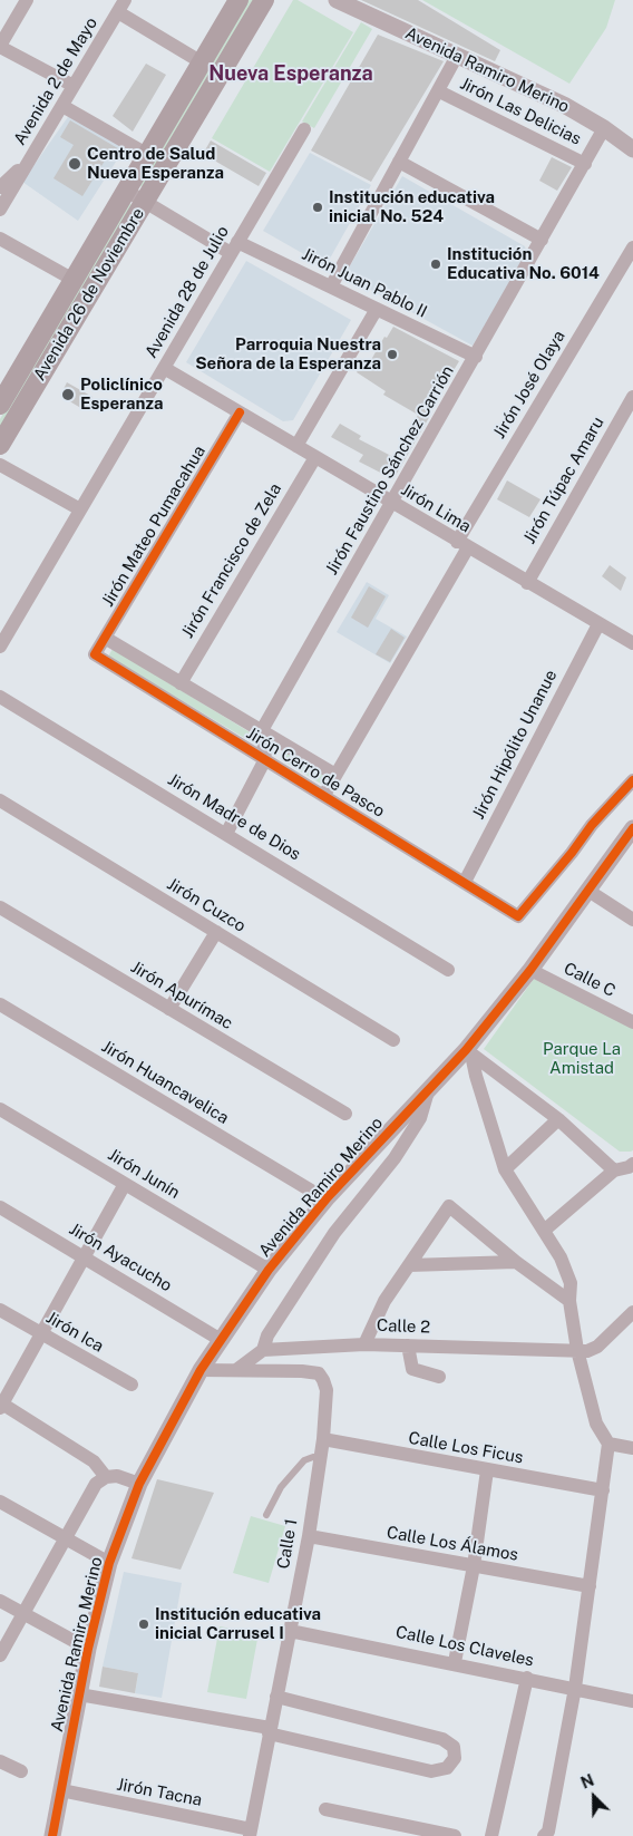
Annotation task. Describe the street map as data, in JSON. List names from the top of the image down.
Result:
{
  "streets": {
    "main road": ["Avenida 26 de Noviembre"],
    "street": [
      "Avenida Ramiro Merino",
      "Avenida 2 de Mayo",
      "Jirón Las Delicias",
      "Jirón Juan Pablo II",
      "Avenida 28 de Julio",
      "Jirón José Olaya",
      "Jirón Faustino Sánchez Carrión",
      "Jirón Túpac Amaru",
      "Jirón Lima",
      "Jirón Mateo Pumacahua",
      "Jirón Francisco de Zela",
      "Jirón Hipólito Unanue",
      "Jirón Cerro de Pasco",
      "Jirón Madre de Dios",
      "Jirón Cuzco",
      "Calle C",
      "Jirón Apurímac",
      "Jirón Huancavelica",
      "Jirón Junín",
      "Jirón Ayacucho",
      "Calle 2",
      "Jirón Ica",
      "Calle Los Ficus",
      "Calle 1",
      "Calle Los Álamos",
      "Calle Los Claveles",
      "Jirón Tacna"
    ]
  },
  "crossings": [
    ["Avenida Ramiro Merino", "Jirón Faustino Sánchez Carrión"],
    ["Avenida Ramiro Merino", "Calle C"],
    ["Avenida Ramiro Merino", "Jirón Junín"],
    ["Avenida Ramiro Merino", "Jirón Ayacucho"],
    ["Avenida Ramiro Merino", "Calle 1"],
    ["Avenida Ramiro Merino", "Jirón Tacna"],
    ["Jirón Las Delicias", "Jirón Faustino Sánchez Carrión"],
    ["Jirón Juan Pablo II", "Avenida 28 de Julio"],
    ["Jirón Juan Pablo II", "Avenida 26 de Noviembre"],
    ["Jirón Juan Pablo II", "Jirón Faustino Sánchez Carrión"],
    ["Avenida 28 de Julio", "Jirón Lima"],
    ["Jirón José Olaya", "Jirón Lima"],
    ["Jirón José Olaya", "Jirón Cerro de Pasco"],
    ["Jirón Faustino Sánchez Carrión", "Jirón Lima"],
    ["Jirón Faustino Sánchez Carrión", "Jirón Cerro de Pasco"],
    ["Jirón Túpac Amaru", "Jirón Lima"],
    ["Jirón Lima", "Jirón Mateo Pumacahua"],
    ["Jirón Lima", "Jirón Francisco de Zela"],
    ["Jirón Lima", "Jirón Hipólito Unanue"],
    ["Jirón Mateo Pumacahua", "Jirón Cerro de Pasco"],
    ["Jirón Francisco de Zela", "Jirón Cerro de Pasco"],
    ["Jirón Hipólito Unanue", "Jirón Cerro de Pasco"],
    ["Calle Los Ficus", "Calle 1"],
    ["Calle 1", "Calle Los Álamos"],
    ["Calle 1", "Calle Los Claveles"],
    ["Calle 1", "Jirón Tacna"]
  ],
  "districts": ["Nueva Esperanza"],
  "parks": ["Parque La Amistad"],
  "places": [
    "Centro de Salud Nueva Esperanza",
    "Institución educativa inicial No. 524",
    "Institución Educativa No. 6014",
    "Parroquia Nuestra Señora de la Esperanza",
    "Policlínico Esperanza",
    "Institución educativa inicial Carrusel I"
  ],
  "north": "top left"
}
